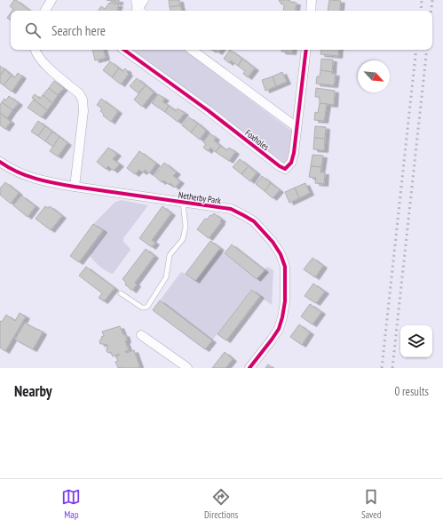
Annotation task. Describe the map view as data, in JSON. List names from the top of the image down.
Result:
{
  "streets": {
    "street": ["Foxholes", "Netherby Park"]
  },
  "north": "bottom right",
  "page": {
    "search": "Search here",
    "heading": ["Nearby", "0 results"],
    "nav": ["Map", "Directions", "Saved"]
  }
}
